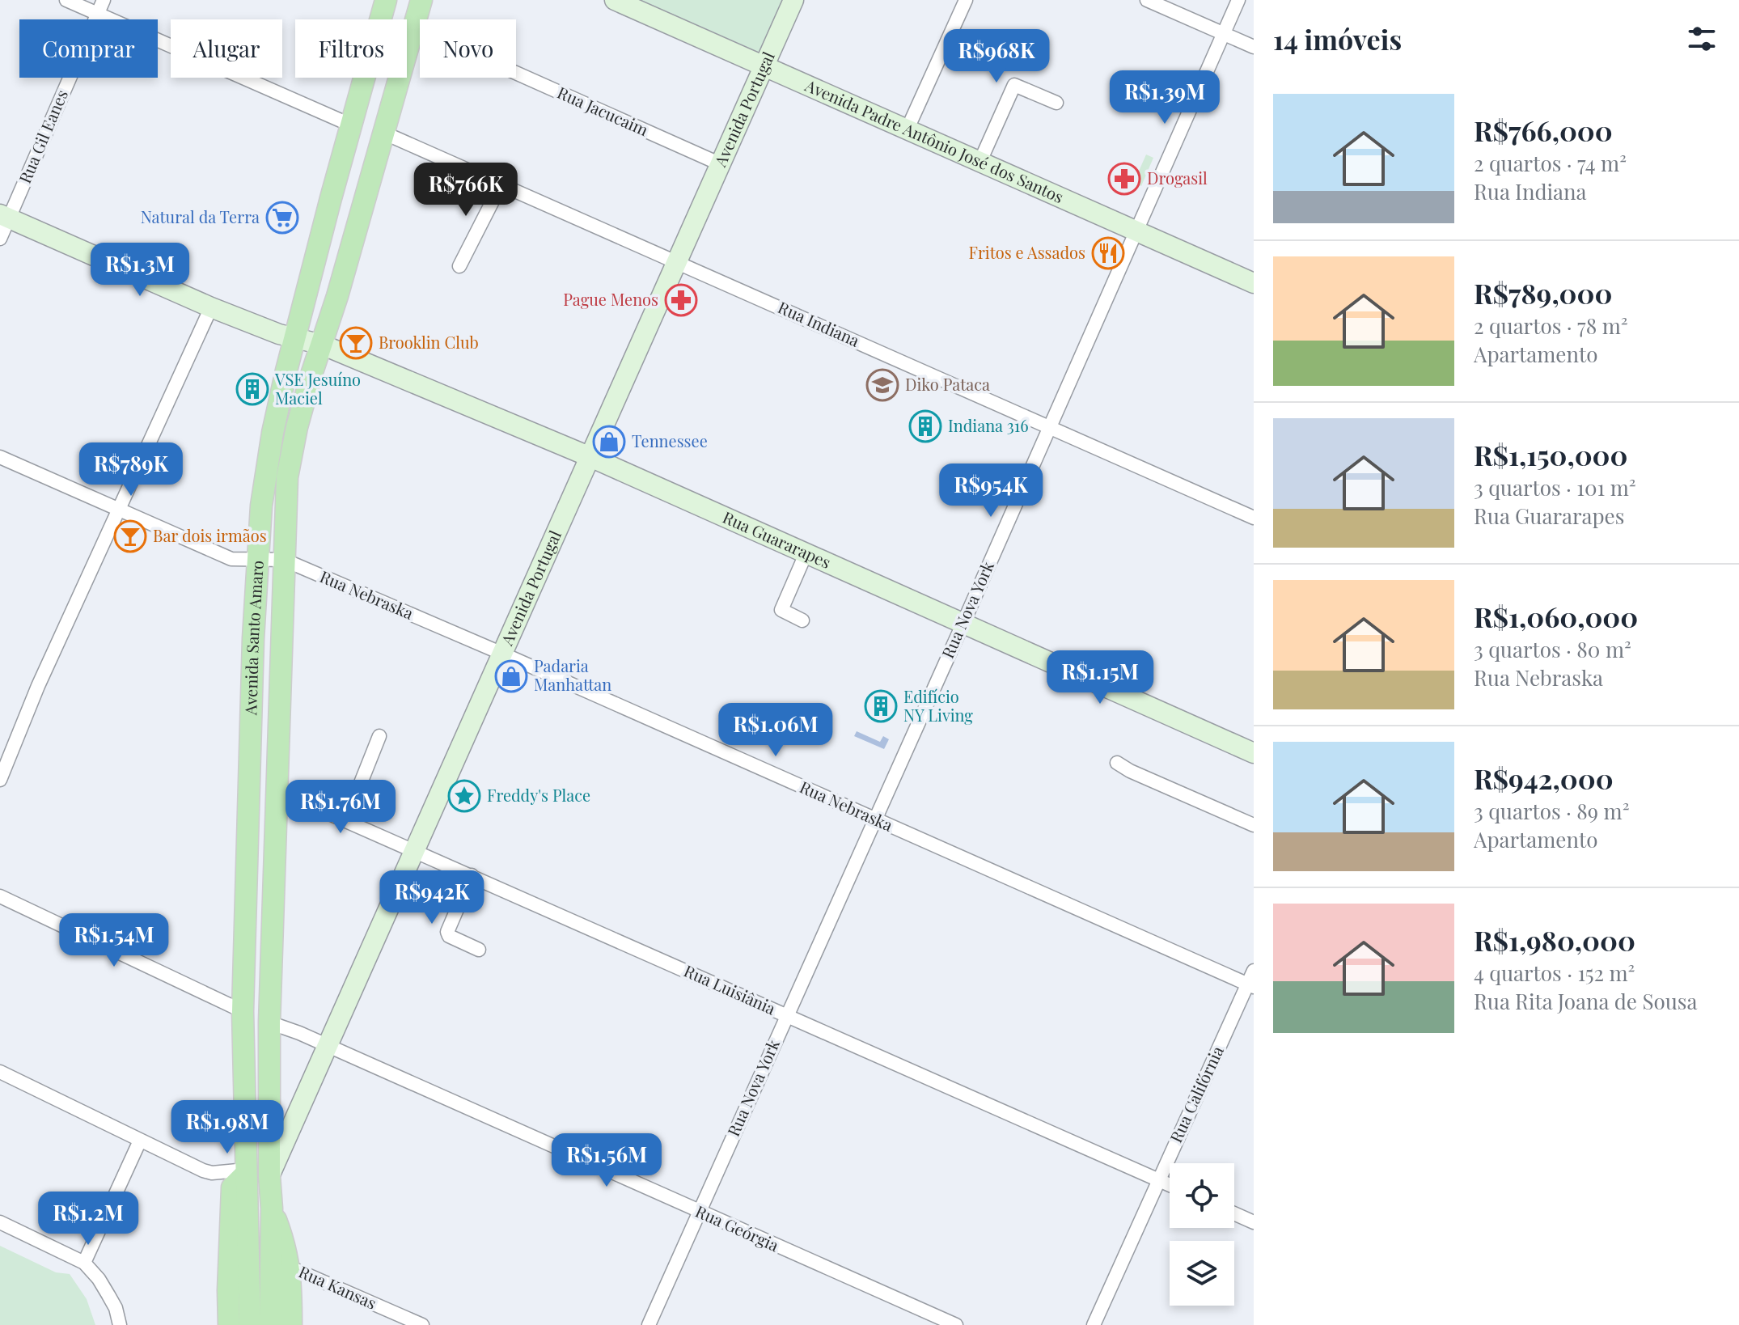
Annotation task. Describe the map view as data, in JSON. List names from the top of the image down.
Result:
{
  "streets": {
    "main road": ["Avenida Santo Amaro"],
    "street": [
      "Avenida Portugal",
      "Rua Jacucaim",
      "Rua Gil Eanes",
      "Avenida Padre Antônio José dos Santos",
      "Rua Indiana",
      "Rua Guararapes",
      "Rua Nebraska",
      "Rua Nova York",
      "Rua Luisiânia",
      "Rua Califórnia",
      "Rua Geórgia",
      "Rua Kansas"
    ]
  },
  "crossings": [
    ["Avenida Portugal", "Rua Jacucaim"],
    ["Avenida Portugal", "Avenida Padre Antônio José dos Santos"],
    ["Avenida Portugal", "Rua Indiana"],
    ["Avenida Portugal", "Rua Guararapes"],
    ["Avenida Portugal", "Rua Nebraska"],
    ["Avenida Portugal", "Avenida Santo Amaro"],
    ["Avenida Portugal", "Rua Luisiânia"],
    ["Avenida Portugal", "Rua Geórgia"],
    ["Rua Jacucaim", "Avenida Santo Amaro"],
    ["Rua Gil Eanes", "Rua Guararapes"],
    ["Avenida Padre Antônio José dos Santos", "Rua Nova York"],
    ["Rua Indiana", "Rua Nova York"],
    ["Rua Indiana", "Avenida Santo Amaro"],
    ["Rua Guararapes", "Rua Nova York"],
    ["Rua Guararapes", "Avenida Santo Amaro"],
    ["Rua Nebraska", "Rua Nova York"],
    ["Rua Nebraska", "Avenida Santo Amaro"],
    ["Rua Nebraska", "Rua Califórnia"],
    ["Rua Nova York", "Rua Luisiânia"],
    ["Rua Nova York", "Rua Geórgia"],
    ["Avenida Santo Amaro", "Rua Luisiânia"],
    ["Avenida Santo Amaro", "Rua Geórgia"],
    ["Rua Luisiânia", "Rua Califórnia"]
  ],
  "places": {
    "pharmacy": ["Drogasil", "Pague Menos"],
    "supermarket": ["Natural da Terra"],
    "restaurant": ["Fritos e Assados"],
    "bar": ["Brooklin Club", "Bar dois irmãos"],
    "school or university": ["Diko Pataca"],
    "building": ["VSE Jesuíno Maciel", "Indiana 316", "Edifício NY Living"],
    "shop": ["Tennessee", "Padaria Manhattan"],
    "place": ["Freddy's Place"]
  },
  "page": {
    "heading": "14 imóveis",
    "chip": [
      "Comprar",
      "Alugar",
      "Filtros",
      "Novo"
    ],
    "price": [
      "R$968K",
      "R$1.39M",
      "R$766K",
      "R$1.3M",
      "R$789K",
      "R$954K",
      "R$1.15M",
      "R$1.06M",
      "R$1.76M",
      "R$942K",
      "R$1.54M",
      "R$1.98M",
      "R$1.56M",
      "R$1.2M"
    ],
    "list": [
      {
        "name": "R$766,000",
        "note": "2 quartos · 74 m² · Rua Indiana"
      },
      {
        "name": "R$789,000",
        "note": "2 quartos · 78 m² · Apartamento"
      },
      {
        "name": "R$1,150,000",
        "note": "3 quartos · 101 m² · Rua Guararapes"
      },
      {
        "name": "R$1,060,000",
        "note": "3 quartos · 80 m² · Rua Nebraska"
      },
      {
        "name": "R$942,000",
        "note": "3 quartos · 89 m² · Apartamento"
      },
      {
        "name": "R$1,980,000",
        "note": "4 quartos · 152 m² · Rua Rita Joana de Sousa"
      }
    ]
  }
}
